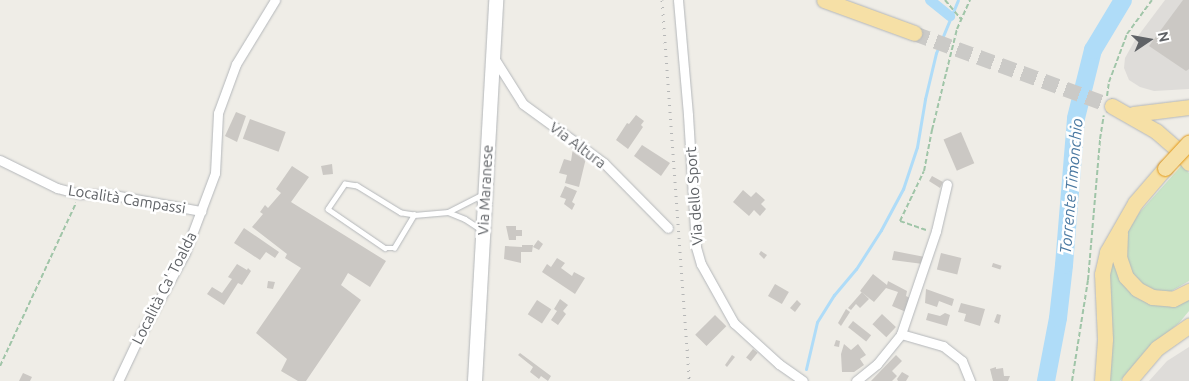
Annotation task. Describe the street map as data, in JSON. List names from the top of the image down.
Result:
{
  "streets": {
    "main road": ["Via Maranese"],
    "street": [
      "Via Altura",
      "Via dello Sport",
      "Località Campassi",
      "Località Ca' Toalda"
    ]
  },
  "crossings": [
    ["Via Altura", "Via Maranese"],
    ["Località Campassi", "Località Ca' Toalda"]
  ],
  "water": ["Torrente Timonchio"],
  "north": "right"
}
